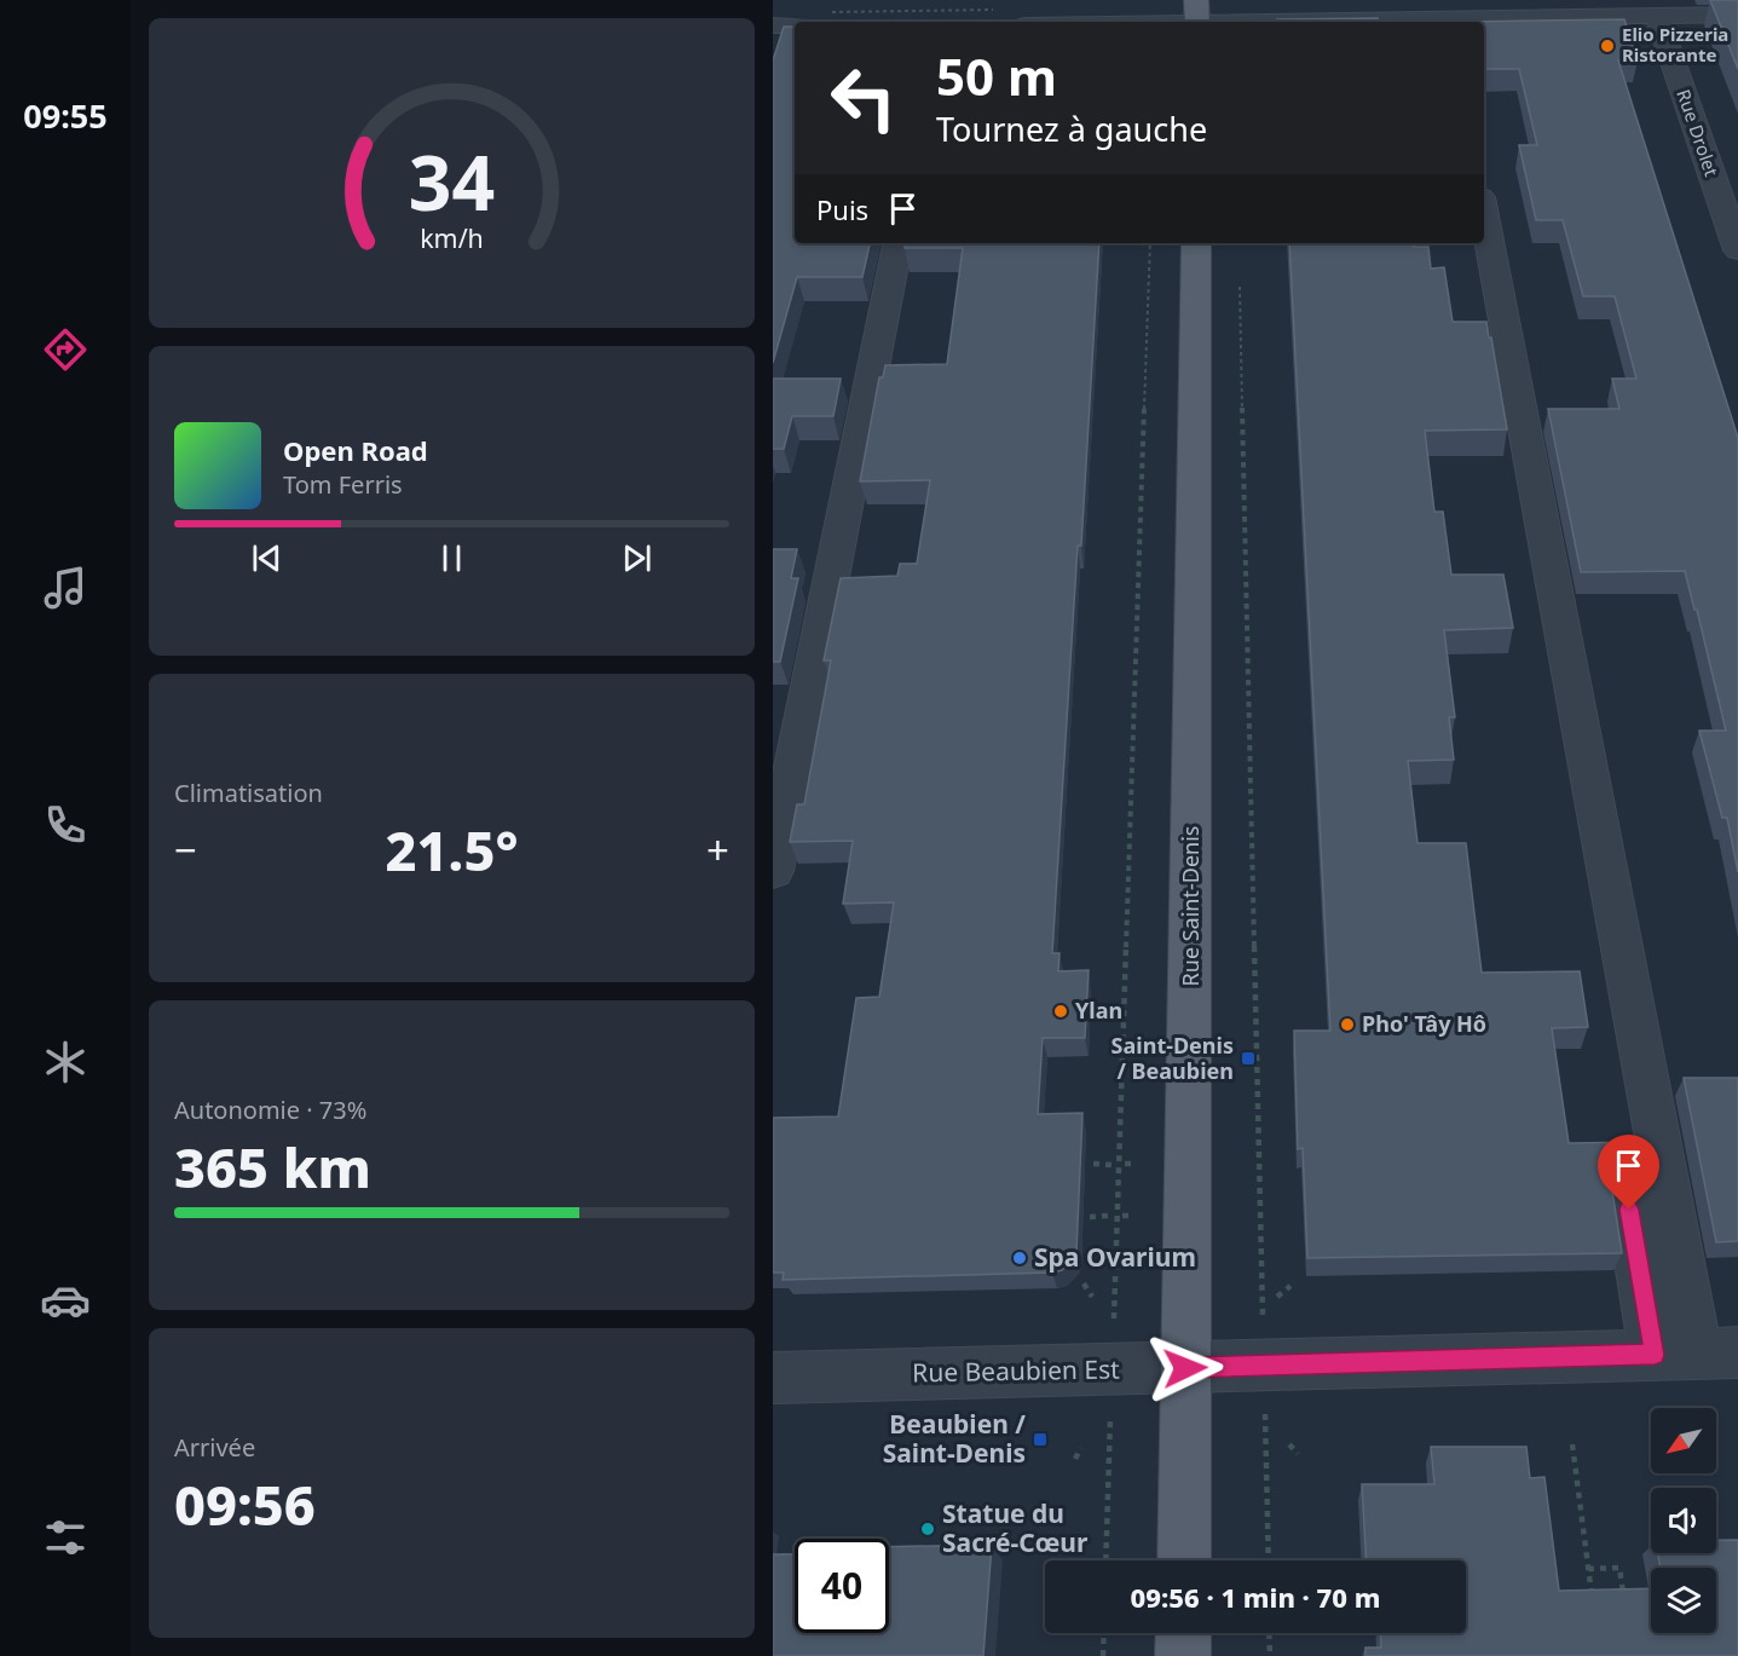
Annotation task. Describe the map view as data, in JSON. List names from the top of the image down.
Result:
{
  "streets": {
    "main road": ["Rue Saint-Denis"],
    "street": ["Rue Drolet", "Rue Beaubien Est"]
  },
  "crossings": [
    ["Rue Saint-Denis", "Rue Beaubien Est"]
  ],
  "places": {
    "other": [
      "Elio Pizzeria Ristorante",
      "Ylan",
      "Pho' Tây Hô",
      "Spa Ovarium",
      "Statue du Sacré-Cœur"
    ],
    "transit": ["Saint-Denis / Beaubien", "Beaubien / Saint-Denis"]
  },
  "north": "bottom left",
  "page": {
    "tabs": "09:55",
    "turn": ["50 m", "Tournez à gauche"],
    "then": "Puis",
    "song": ["Open Road", "Tom Ferris"],
    "tile": [
      "Climatisation",
      ["Autonomie · 73%", "365 km"],
      ["Arrivée", "09:56"]
    ],
    "heat": ["−", "21.5°", "+"],
    "limit": "40",
    "trip": "09:56 · 1 min · 70 m",
    "gauge": ["34", "km/h"]
  }
}
